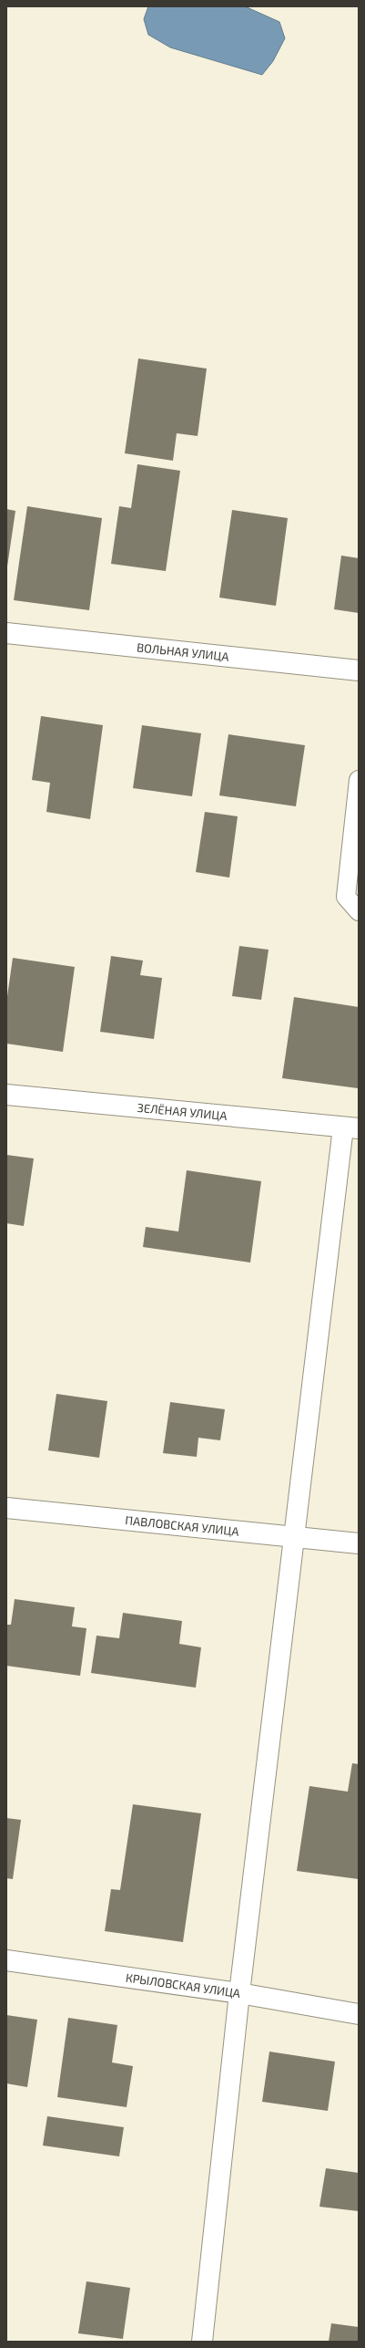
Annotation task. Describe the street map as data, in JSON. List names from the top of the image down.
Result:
{
  "streets": {
    "street": [
      "ВОЛЬНАЯ УЛИЦА",
      "ЗЕЛЁНАЯ УЛИЦА",
      "ПАВЛОВСКАЯ УЛИЦА",
      "КРЫЛОВСКАЯ УЛИЦА"
    ]
  }
}
